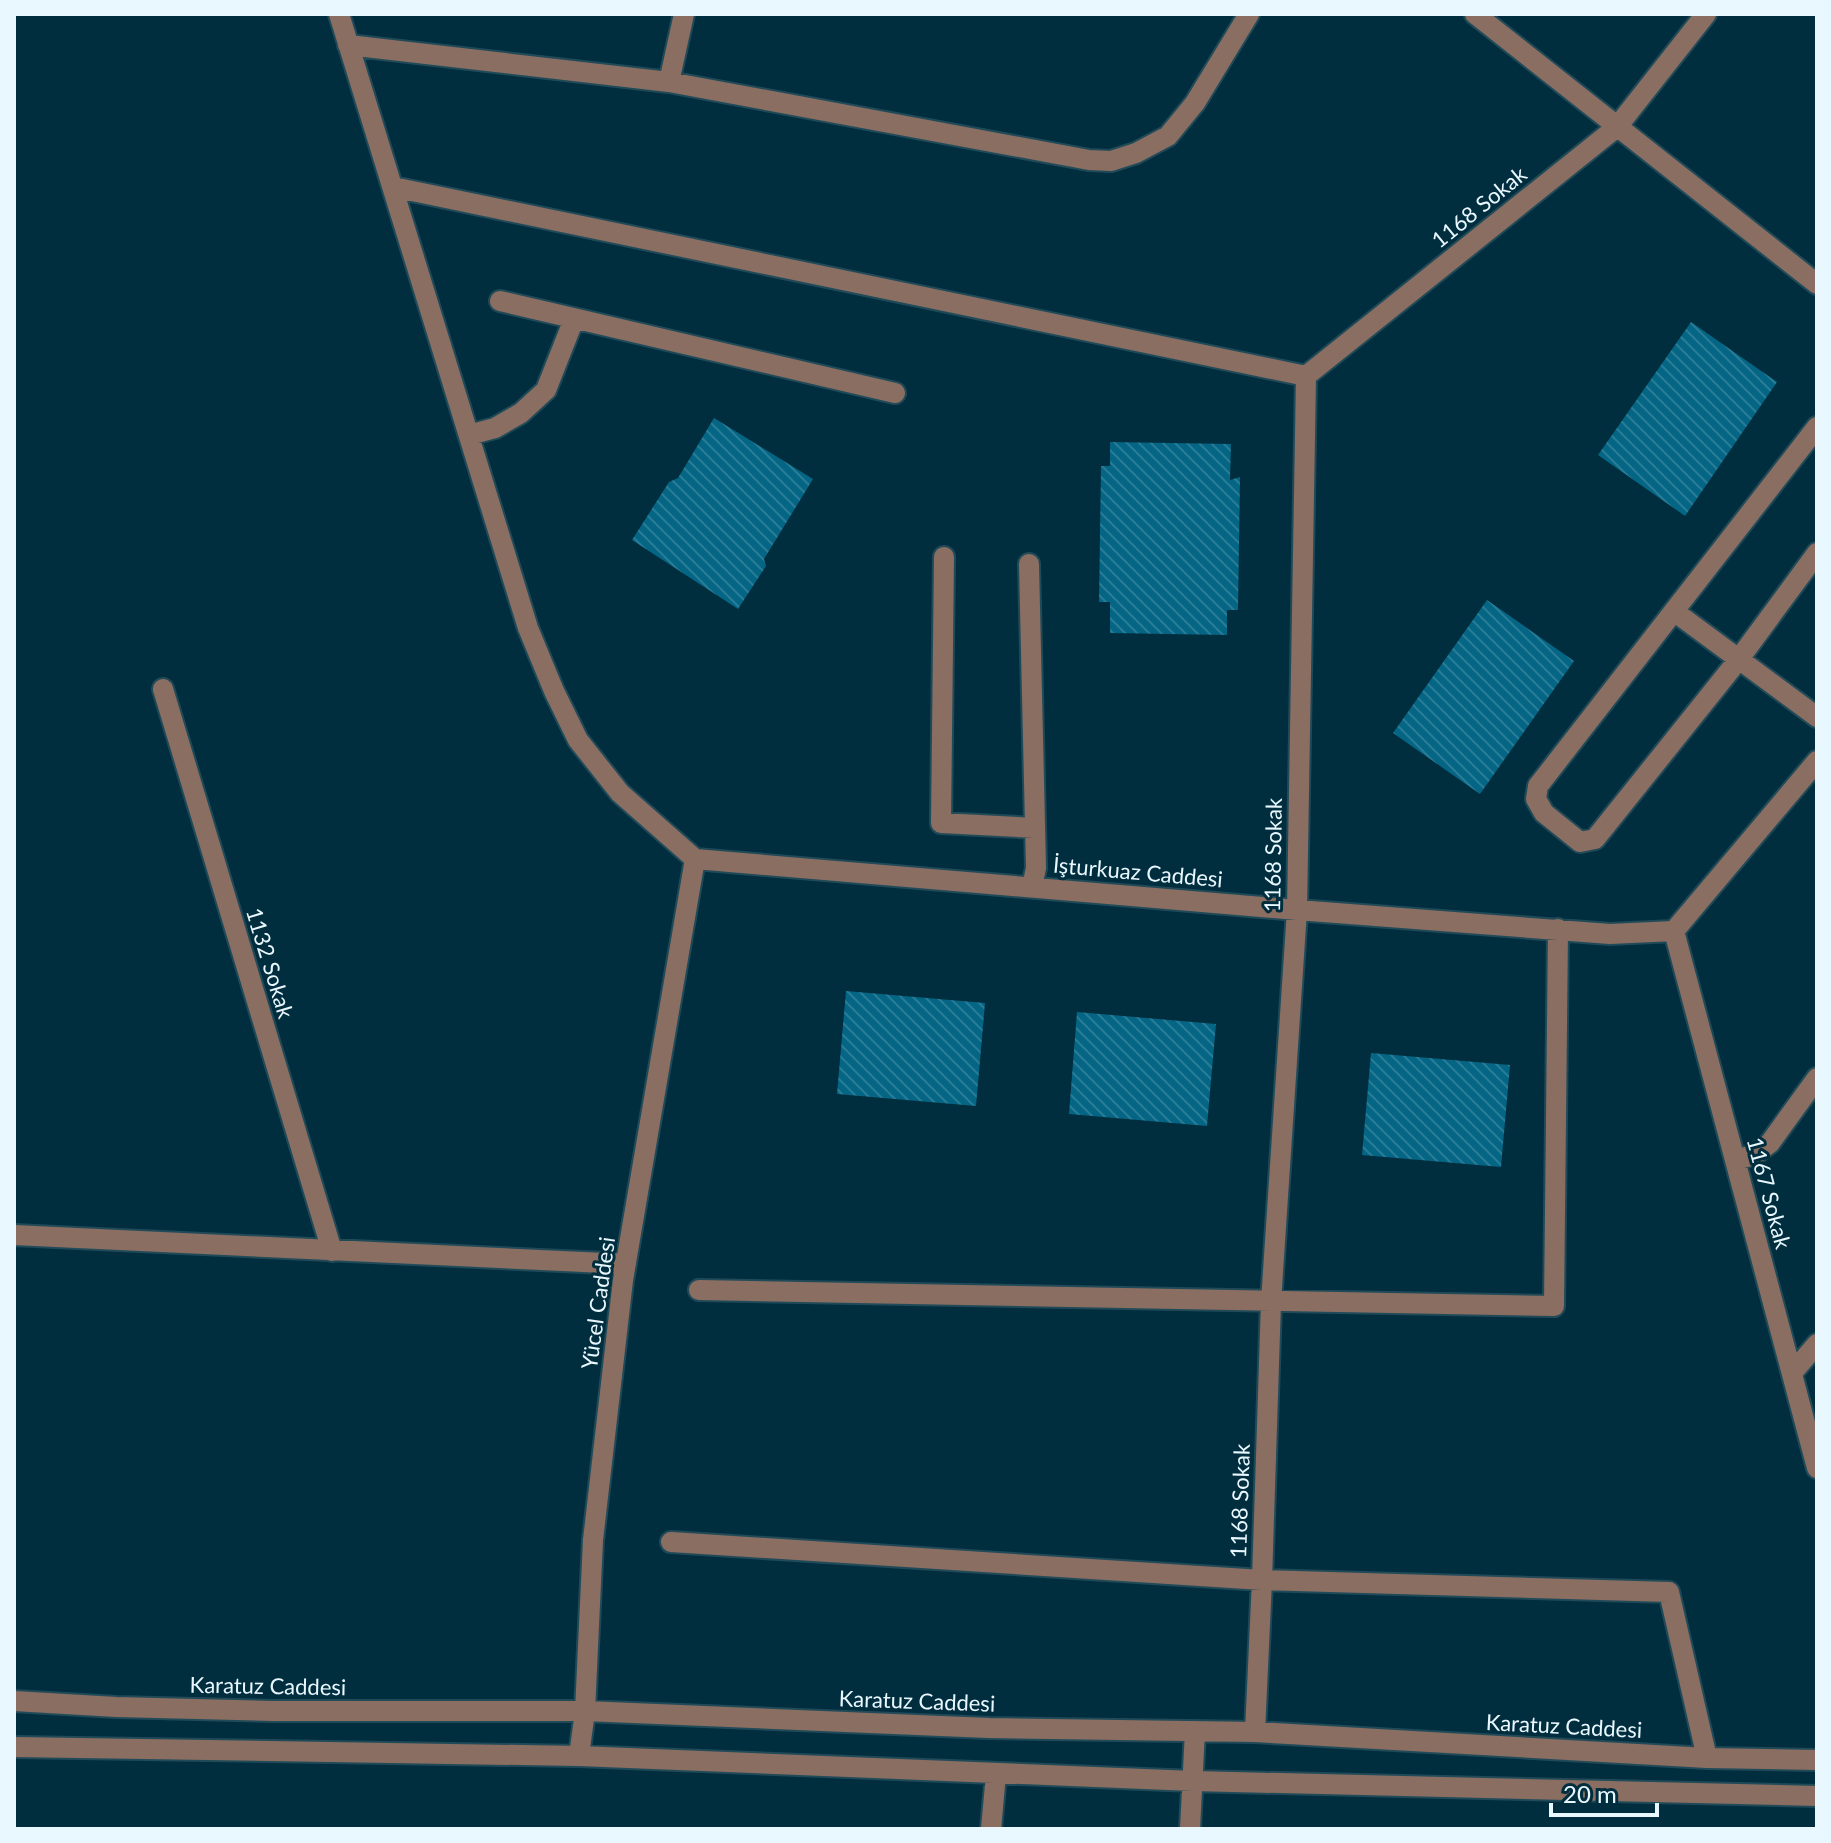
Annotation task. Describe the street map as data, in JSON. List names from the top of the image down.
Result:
{
  "streets": {
    "street": [
      "1168 Sokak",
      "İşturkuaz Caddesi",
      "1132 Sokak",
      "1167 Sokak",
      "Yücel Caddesi",
      "Karatuz Caddesi"
    ]
  },
  "crossings": [
    ["1168 Sokak", "İşturkuaz Caddesi"],
    ["1168 Sokak", "Karatuz Caddesi"],
    ["İşturkuaz Caddesi", "1167 Sokak"],
    ["İşturkuaz Caddesi", "Yücel Caddesi"],
    ["Yücel Caddesi", "Karatuz Caddesi"]
  ],
  "scale_bar": "20 m"
}
